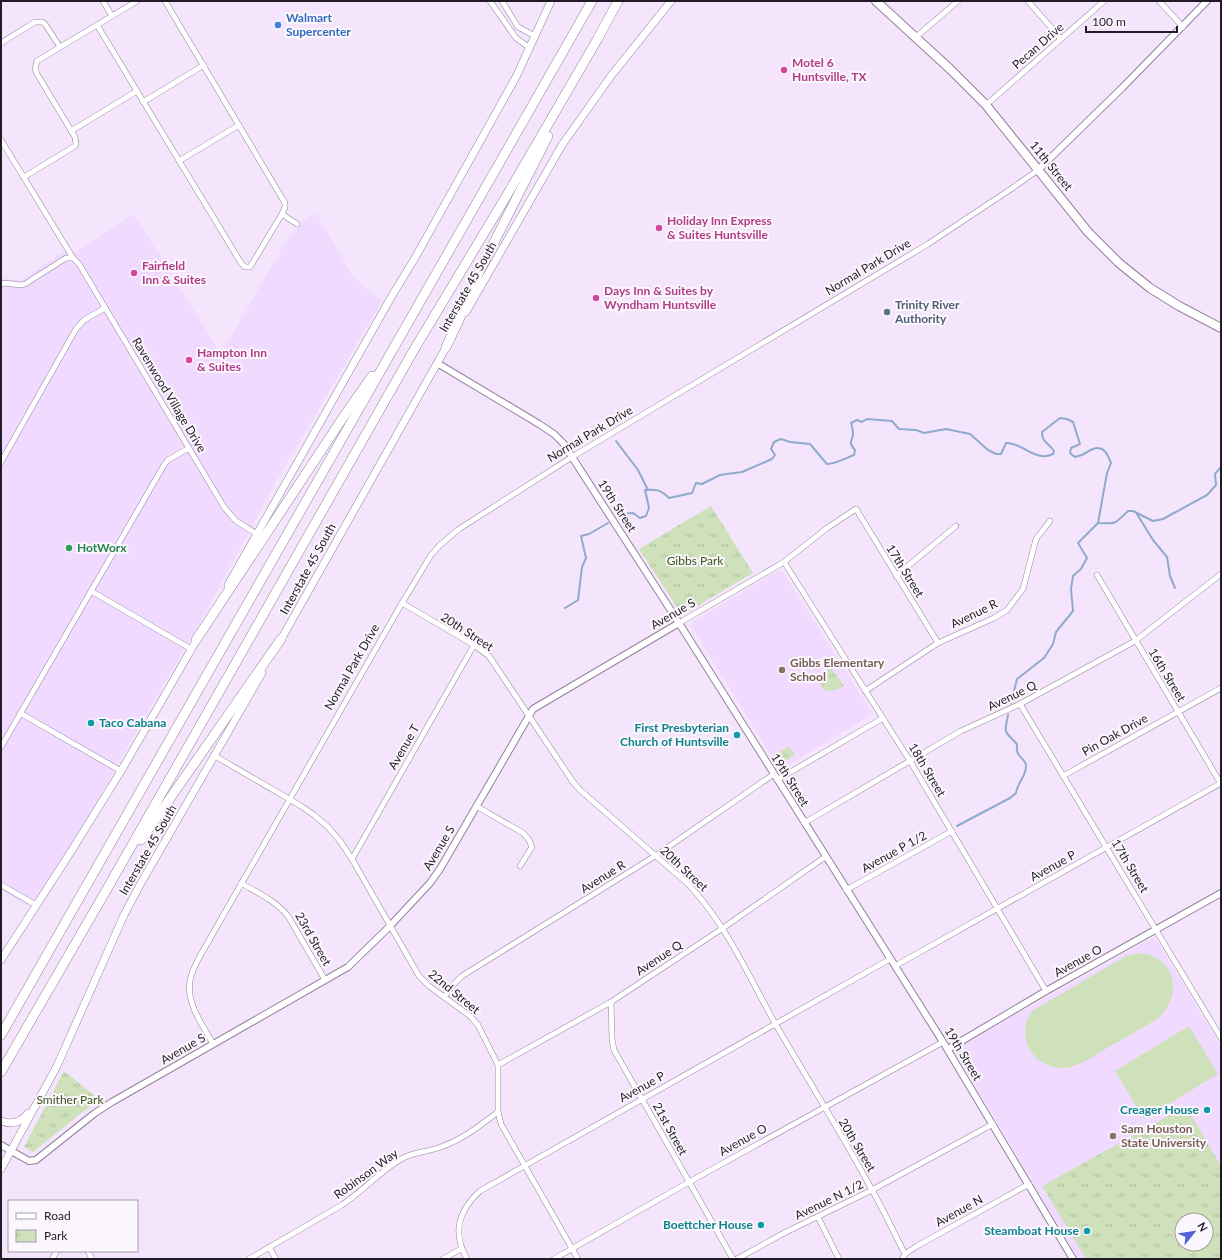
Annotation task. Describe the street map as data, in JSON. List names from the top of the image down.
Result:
{
  "streets": {
    "main road": ["11th Street", "Interstate 45 South"],
    "street": [
      "Pecan Drive",
      "Normal Park Drive",
      "Ravenwood Village Drive",
      "19th Street",
      "17th Street",
      "Avenue S",
      "Avenue R",
      "20th Street",
      "16th Street",
      "Avenue Q",
      "Pin Oak Drive",
      "Avenue T",
      "18th Street",
      "Avenue P 1/2",
      "Avenue P",
      "23rd Street",
      "Avenue O",
      "22nd Street",
      "21st Street",
      "Robinson Way",
      "Avenue N 1/2",
      "Avenue N"
    ]
  },
  "crossings": [
    ["Pecan Drive", "11th Street"],
    ["11th Street", "Normal Park Drive"],
    ["Normal Park Drive", "19th Street"],
    ["Normal Park Drive", "Avenue S"],
    ["Normal Park Drive", "20th Street"],
    ["Normal Park Drive", "23rd Street"],
    ["Normal Park Drive", "22nd Street"],
    ["Interstate 45 South", "19th Street"],
    ["Interstate 45 South", "Avenue S"],
    ["Interstate 45 South", "22nd Street"],
    ["19th Street", "Avenue S"],
    ["19th Street", "Avenue R"],
    ["19th Street", "Avenue Q"],
    ["19th Street", "Avenue P 1/2"],
    ["19th Street", "Avenue P"],
    ["19th Street", "Avenue O"],
    ["19th Street", "Avenue N 1/2"],
    ["19th Street", "Avenue N"],
    ["17th Street", "Avenue S"],
    ["17th Street", "Avenue R"],
    ["17th Street", "Avenue Q"],
    ["17th Street", "Pin Oak Drive"],
    ["17th Street", "Avenue P"],
    ["17th Street", "Avenue O"],
    ["Avenue S", "20th Street"],
    ["Avenue S", "18th Street"],
    ["Avenue S", "23rd Street"],
    ["Avenue S", "22nd Street"],
    ["Avenue R", "20th Street"],
    ["Avenue R", "18th Street"],
    ["Avenue R", "22nd Street"],
    ["20th Street", "Avenue Q"],
    ["20th Street", "Avenue T"],
    ["20th Street", "Avenue P"],
    ["20th Street", "Avenue O"],
    ["20th Street", "Avenue N 1/2"],
    ["20th Street", "Avenue N"],
    ["16th Street", "Avenue Q"],
    ["16th Street", "Pin Oak Drive"],
    ["16th Street", "Avenue P"],
    ["Avenue Q", "18th Street"],
    ["Avenue Q", "22nd Street"],
    ["Avenue Q", "21st Street"],
    ["Avenue T", "22nd Street"],
    ["18th Street", "Avenue P 1/2"],
    ["18th Street", "Avenue P"],
    ["18th Street", "Avenue O"],
    ["Avenue P", "22nd Street"],
    ["Avenue P", "21st Street"],
    ["Avenue O", "22nd Street"],
    ["Avenue O", "21st Street"],
    ["22nd Street", "Robinson Way"]
  ],
  "parks": ["Gibbs Park", "Smither Park"],
  "places": [
    "Walmart Supercenter",
    "Motel 6 Huntsville, TX",
    "Holiday Inn Express & Suites Huntsville",
    "Fairfield Inn & Suites",
    "Days Inn & Suites by Wyndham Huntsville",
    "Trinity River Authority",
    "Hampton Inn & Suites",
    "HotWorx",
    "Gibbs Elementary School",
    "Taco Cabana",
    "First Presbyterian Church of Huntsville",
    "Creager House",
    "Sam Houston State University",
    "Boettcher House",
    "Steamboat House"
  ],
  "legend": ["Road", "Park"],
  "scale_bar": "100 m",
  "north": "top right"
}
